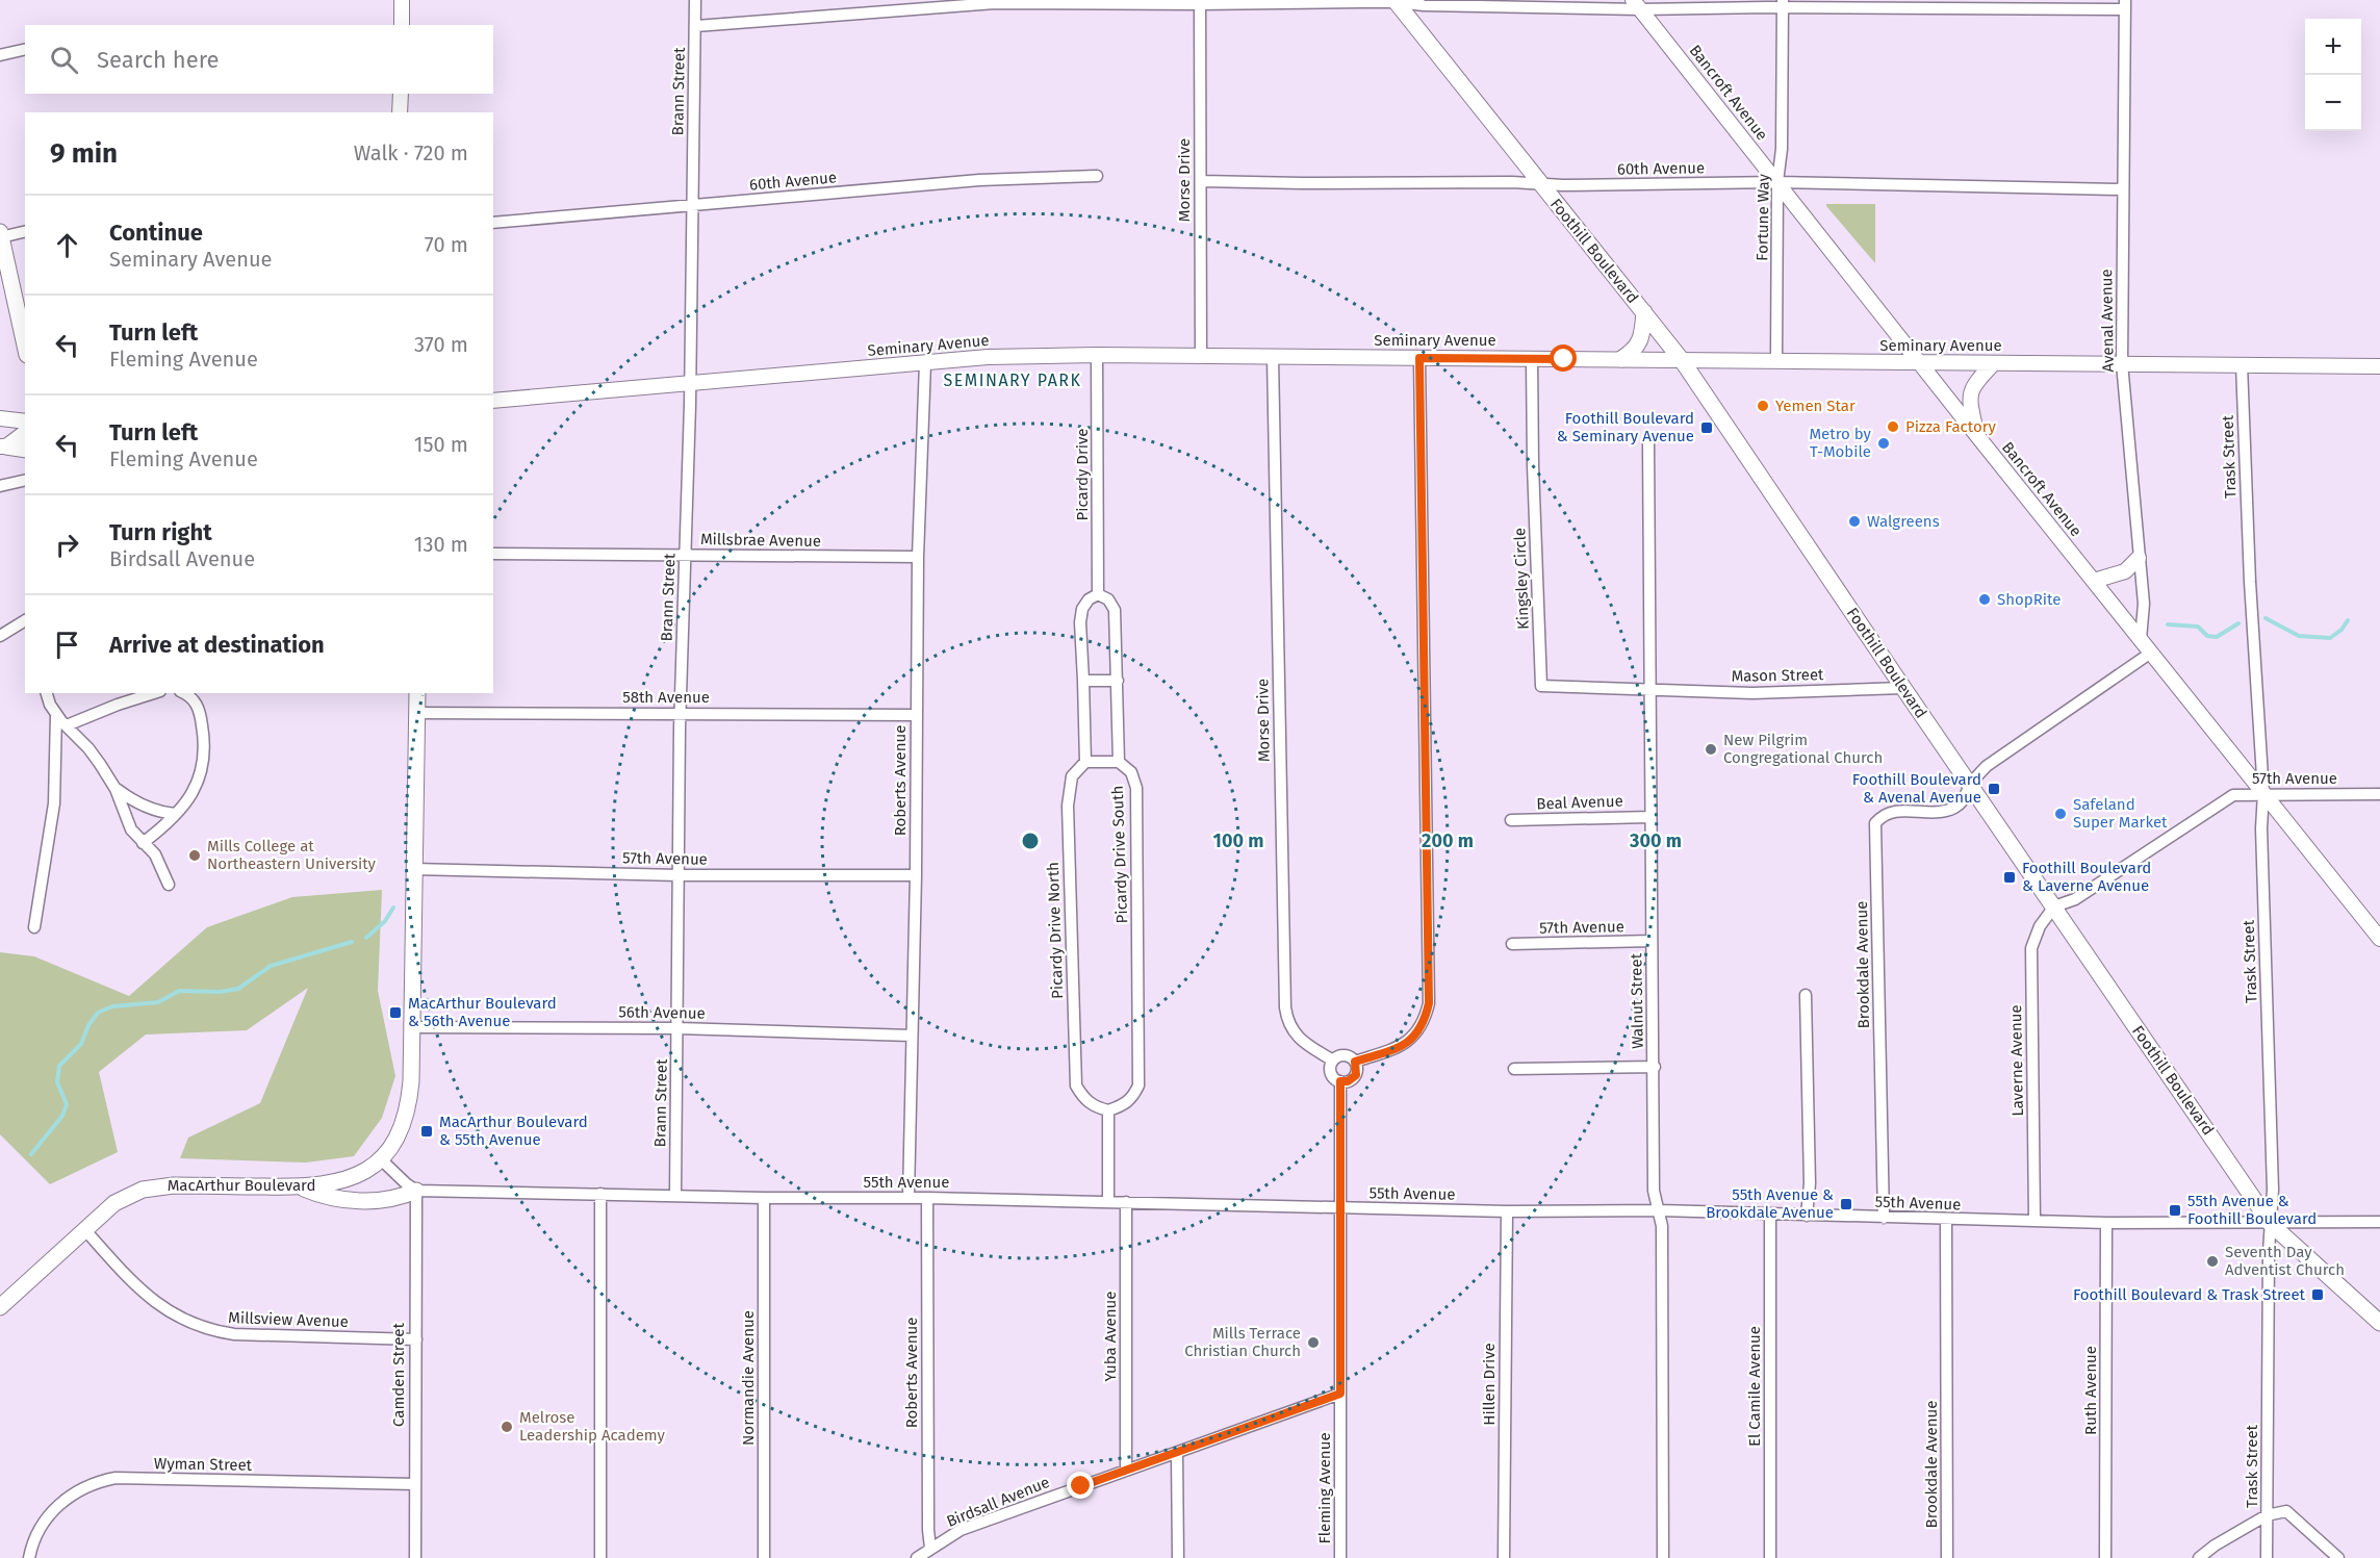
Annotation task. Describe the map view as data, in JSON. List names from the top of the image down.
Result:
{
  "streets": {
    "main road": ["Foothill Boulevard", "MacArthur Boulevard"],
    "street": [
      "Brann Street",
      "Bancroft Avenue",
      "60th Avenue",
      "Morse Drive",
      "Fortune Way",
      "Avenal Avenue",
      "Seminary Avenue",
      "Trask Street",
      "Picardy Drive",
      "Millsbrae Avenue",
      "Kingsley Circle",
      "Mason Street",
      "58th Avenue",
      "57th Avenue",
      "Roberts Avenue",
      "Beal Avenue",
      "Picardy Drive South",
      "Picardy Drive North",
      "Brookdale Avenue",
      "Walnut Street",
      "56th Avenue",
      "Laverne Avenue",
      "55th Avenue",
      "Millsview Avenue",
      "Yuba Avenue",
      "Camden Street",
      "Normandie Avenue",
      "Hillen Drive",
      "El Camile Avenue",
      "Ruth Avenue",
      "Wyman Street",
      "Fleming Avenue",
      "Birdsall Avenue"
    ]
  },
  "crossings": [
    ["Brann Street", "60th Avenue"],
    ["Brann Street", "Seminary Avenue"],
    ["Brann Street", "Millsbrae Avenue"],
    ["Brann Street", "58th Avenue"],
    ["Brann Street", "57th Avenue"],
    ["Brann Street", "56th Avenue"],
    ["Brann Street", "55th Avenue"],
    ["Bancroft Avenue", "60th Avenue"],
    ["Bancroft Avenue", "Fortune Way"],
    ["Bancroft Avenue", "Avenal Avenue"],
    ["Bancroft Avenue", "Seminary Avenue"],
    ["Bancroft Avenue", "Trask Street"],
    ["Bancroft Avenue", "57th Avenue"],
    ["60th Avenue", "Morse Drive"],
    ["60th Avenue", "Fortune Way"],
    ["60th Avenue", "Foothill Boulevard"],
    ["60th Avenue", "Avenal Avenue"],
    ["Morse Drive", "Seminary Avenue"],
    ["Morse Drive", "Fleming Avenue"],
    ["Fortune Way", "Seminary Avenue"],
    ["Foothill Boulevard", "Seminary Avenue"],
    ["Foothill Boulevard", "Trask Street"],
    ["Foothill Boulevard", "Mason Street"],
    ["Foothill Boulevard", "57th Avenue"],
    ["Foothill Boulevard", "Brookdale Avenue"],
    ["Foothill Boulevard", "Laverne Avenue"],
    ["Foothill Boulevard", "55th Avenue"],
    ["Avenal Avenue", "Seminary Avenue"],
    ["Seminary Avenue", "Trask Street"],
    ["Seminary Avenue", "Picardy Drive"],
    ["Seminary Avenue", "Kingsley Circle"],
    ["Seminary Avenue", "Roberts Avenue"],
    ["Trask Street", "57th Avenue"],
    ["Trask Street", "55th Avenue"],
    ["Picardy Drive", "Picardy Drive South"],
    ["Millsbrae Avenue", "Roberts Avenue"],
    ["Kingsley Circle", "Mason Street"],
    ["Kingsley Circle", "Walnut Street"],
    ["Mason Street", "Walnut Street"],
    ["58th Avenue", "Roberts Avenue"],
    ["58th Avenue", "MacArthur Boulevard"],
    ["57th Avenue", "Roberts Avenue"],
    ["57th Avenue", "Walnut Street"],
    ["57th Avenue", "Laverne Avenue"],
    ["57th Avenue", "MacArthur Boulevard"],
    ["Roberts Avenue", "56th Avenue"],
    ["Roberts Avenue", "55th Avenue"],
    ["Roberts Avenue", "Birdsall Avenue"],
    ["Beal Avenue", "Walnut Street"],
    ["Picardy Drive South", "Picardy Drive North"],
    ["Brookdale Avenue", "55th Avenue"],
    ["Walnut Street", "55th Avenue"],
    ["56th Avenue", "MacArthur Boulevard"],
    ["Laverne Avenue", "55th Avenue"],
    ["55th Avenue", "Yuba Avenue"],
    ["55th Avenue", "Camden Street"],
    ["55th Avenue", "Normandie Avenue"],
    ["55th Avenue", "Hillen Drive"],
    ["55th Avenue", "El Camile Avenue"],
    ["55th Avenue", "Ruth Avenue"],
    ["55th Avenue", "Fleming Avenue"],
    ["MacArthur Boulevard", "Millsview Avenue"],
    ["Millsview Avenue", "Camden Street"],
    ["Yuba Avenue", "Birdsall Avenue"],
    ["Camden Street", "Wyman Street"],
    ["Fleming Avenue", "Birdsall Avenue"]
  ],
  "districts": ["SEMINARY PARK"],
  "places": {
    "other": [
      "Yemen Star",
      "Pizza Factory",
      "Metro by T-Mobile",
      "Walgreens",
      "ShopRite",
      "New Pilgrim Congregational Church",
      "Safeland Super Market",
      "Mills College at Northeastern University",
      "Seventh Day Adventist Church",
      "Mills Terrace Christian Church",
      "Melrose Leadership Academy"
    ],
    "transit": [
      "Foothill Boulevard & Seminary Avenue",
      "Foothill Boulevard & Avenal Avenue",
      "Foothill Boulevard & Laverne Avenue",
      "MacArthur Boulevard & 56th Avenue",
      "MacArthur Boulevard & 55th Avenue",
      "55th Avenue & Brookdale Avenue",
      "55th Avenue & Foothill Boulevard",
      "Foothill Boulevard & Trask Street"
    ]
  },
  "page": {
    "map_buttons": ["+", "−"],
    "search": "Search here",
    "heading": ["9 min", "Walk · 720 m"],
    "list": [
      ["Continue", "Seminary Avenue", "70 m"],
      ["Turn left", "Fleming Avenue", "370 m"],
      ["Turn left", "Fleming Avenue", "150 m"],
      ["Turn right", "Birdsall Avenue", "130 m"],
      "Arrive at destination"
    ]
  },
  "rings": ["100 m", "200 m", "300 m"]
}
